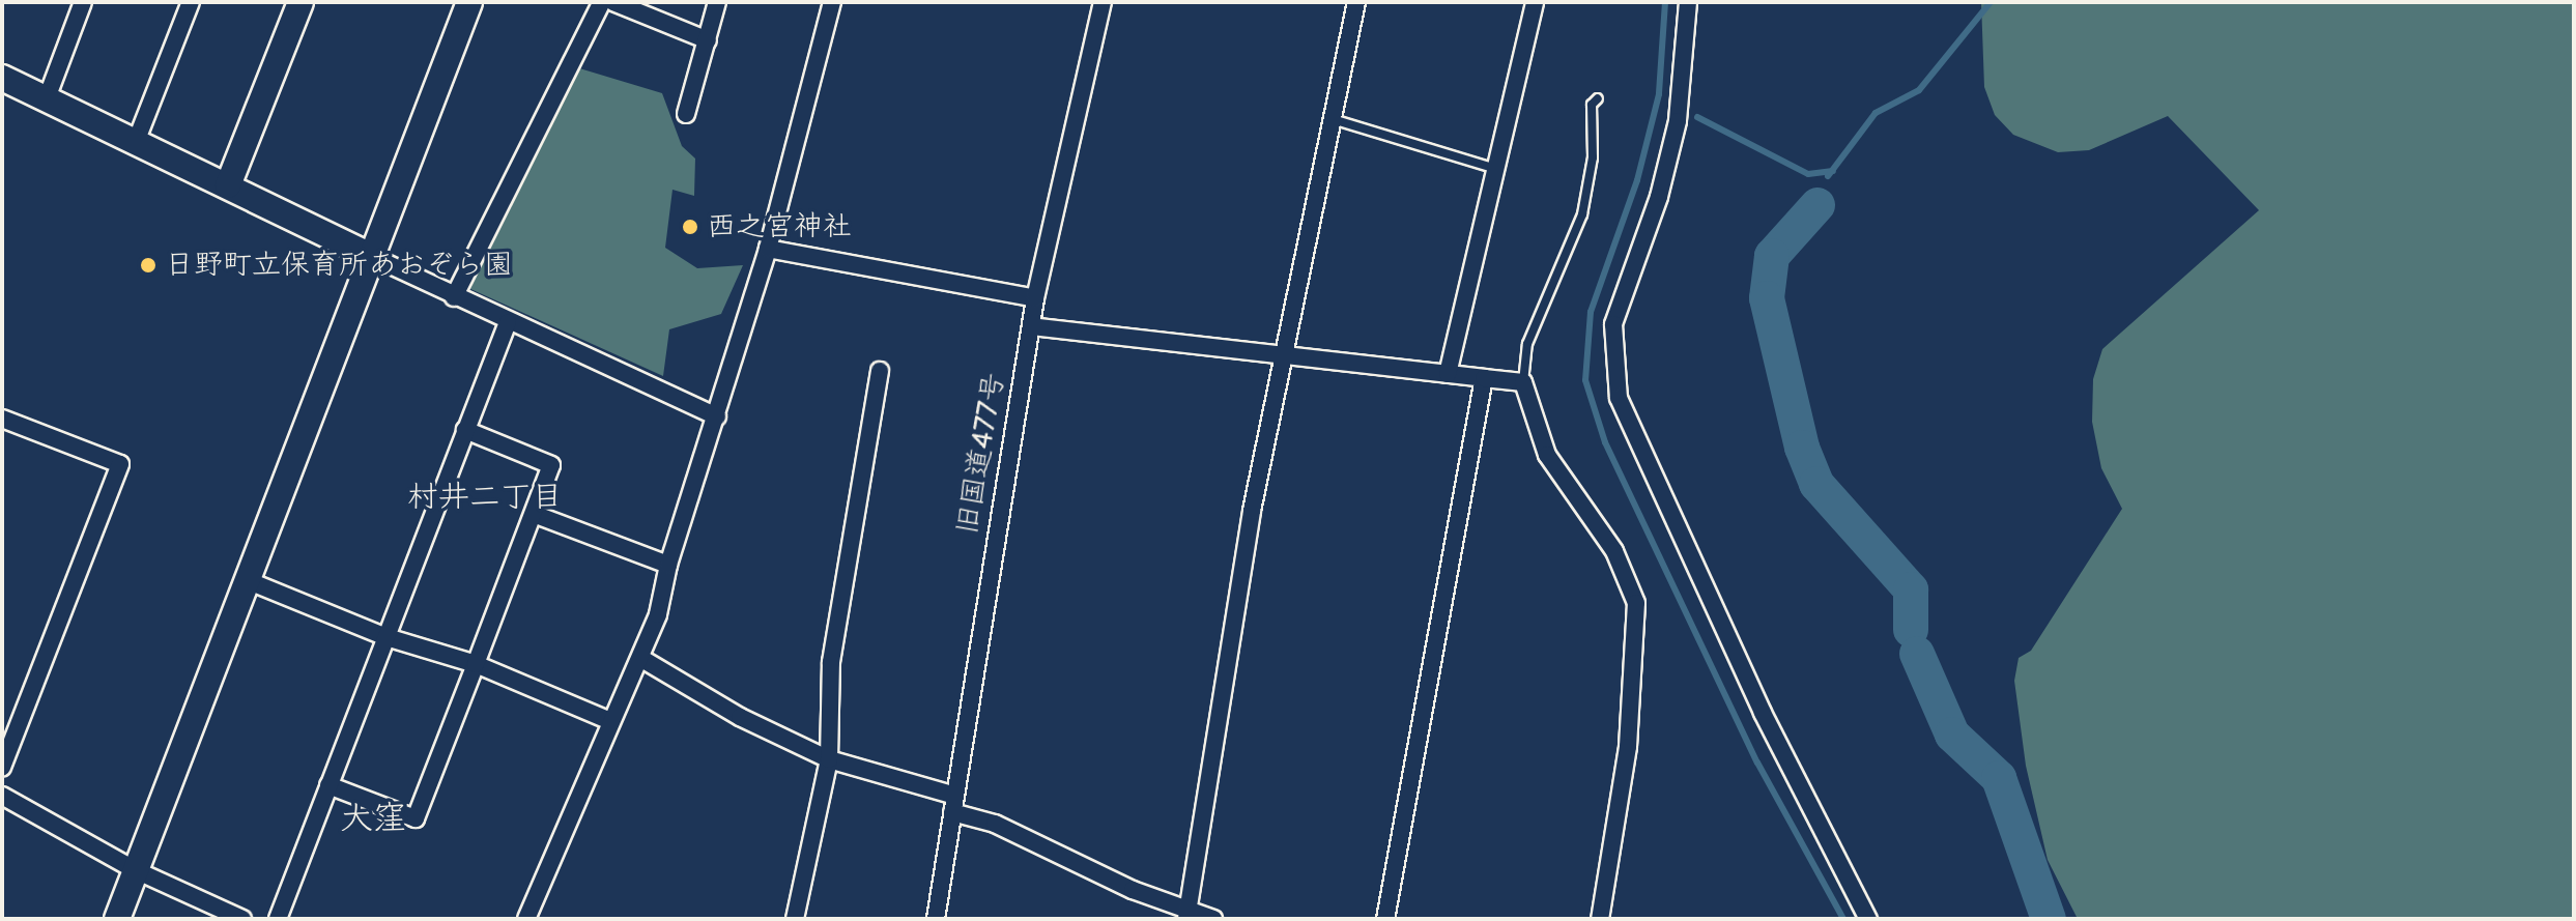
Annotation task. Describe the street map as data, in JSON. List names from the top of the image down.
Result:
{
  "streets": {
    "street": ["旧国道477号"]
  },
  "districts": ["村井二丁目", "大窪"],
  "places": ["西之宮神社", "日野町立保育所あおぞら園"]
}
